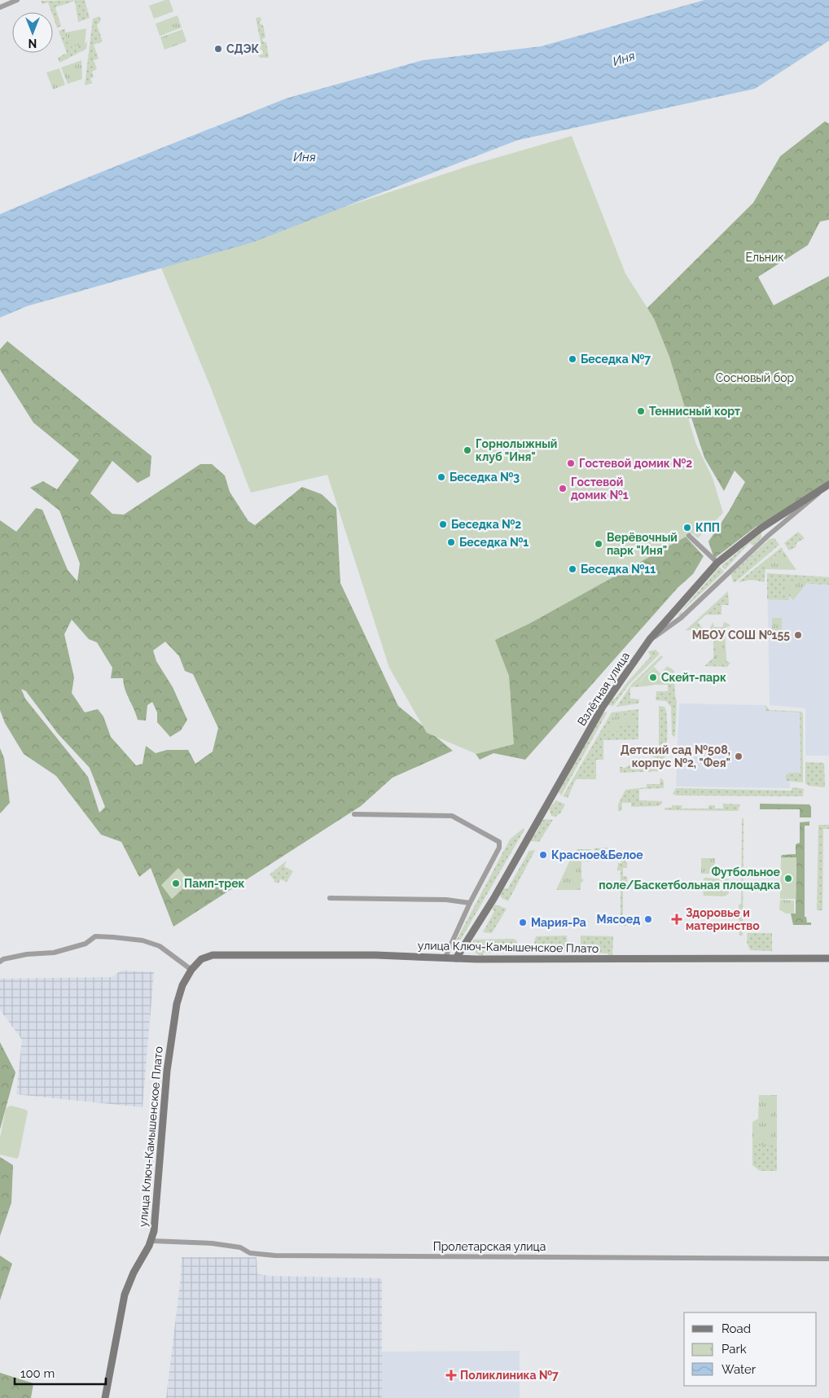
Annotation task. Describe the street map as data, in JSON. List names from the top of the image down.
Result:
{
  "streets": {
    "main road": ["Взлётная улица", "улица Ключ-Камышенское Плато"],
    "street": ["Пролетарская улица"]
  },
  "crossings": [
    ["Взлётная улица", "улица Ключ-Камышенское Плато"],
    ["улица Ключ-Камышенское Плато", "Пролетарская улица"]
  ],
  "water": ["Иня"],
  "parks": ["Ельник", "Сосновый бор"],
  "places": {
    "other": [
      "СДЭК",
      "Беседка №7",
      "Теннисный корт",
      "Горнолыжный клуб \"Иня\"",
      "Гостевой домик №2",
      "Беседка №3",
      "Гостевой домик №1",
      "Беседка №2",
      "КПП",
      "Беседка №1",
      "Верёвочный парк \"Иня\"",
      "Беседка №11",
      "МБОУ СОШ №155",
      "Скейт-парк",
      "Детский сад №508, корпус №2, \"Фея\"",
      "Красное&Белое",
      "Футбольное поле/Баскетбольная площадка",
      "Памп-трек",
      "Мясоед",
      "Мария-Ра"
    ],
    "health": ["Здоровье и материнство", "Поликлиника №7"]
  },
  "legend": ["Road", "Park", "Water"],
  "scale_bar": "100 m",
  "north": "bottom"
}
